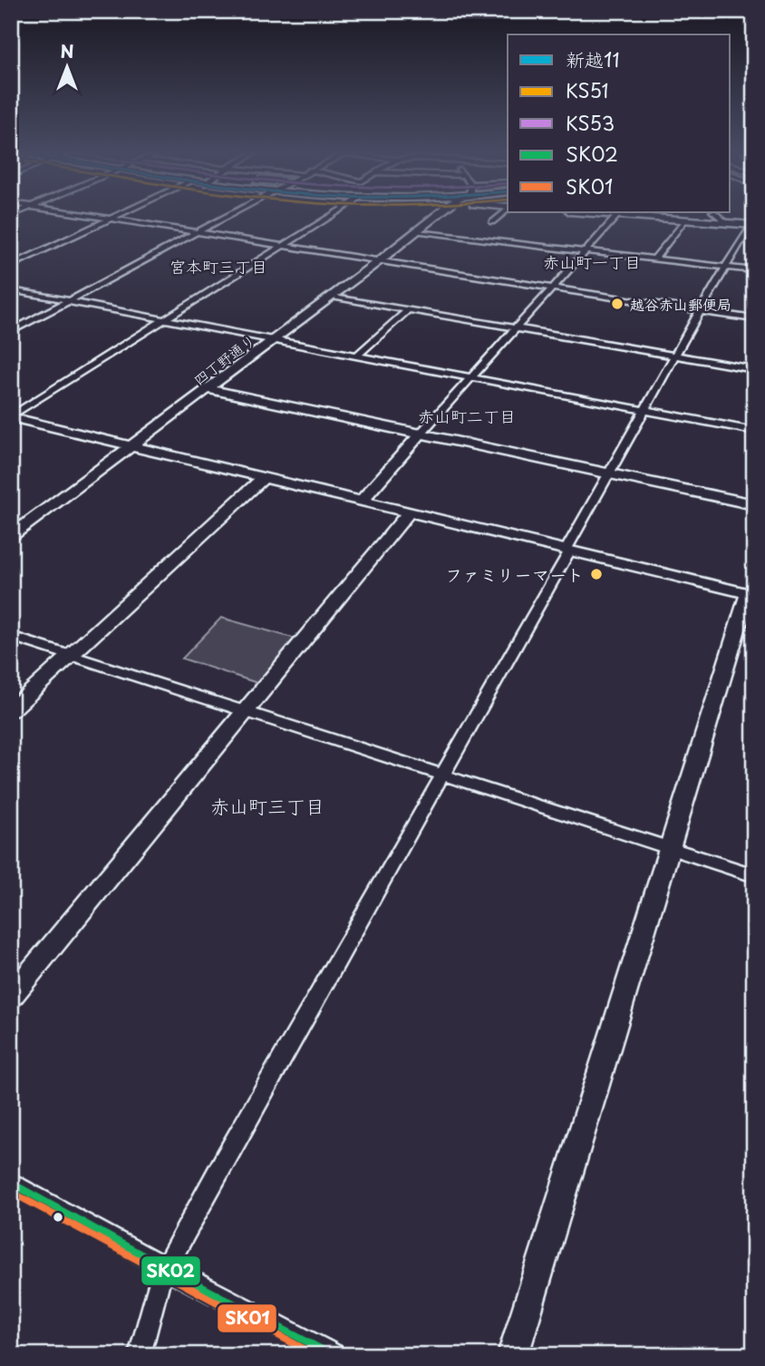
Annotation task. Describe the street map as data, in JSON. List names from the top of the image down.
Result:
{
  "streets": {
    "street": ["四丁野通り"]
  },
  "districts": [
    "赤山町一丁目",
    "宮本町三丁目",
    "赤山町二丁目",
    "赤山町三丁目"
  ],
  "places": ["越谷赤山郵便局", "ファミリーマート"],
  "lines": ["transit line SK02", "transit line SK01"],
  "legend": [
    "新越11",
    "KS51",
    "KS53",
    "SK02",
    "SK01"
  ],
  "north": "top"
}
